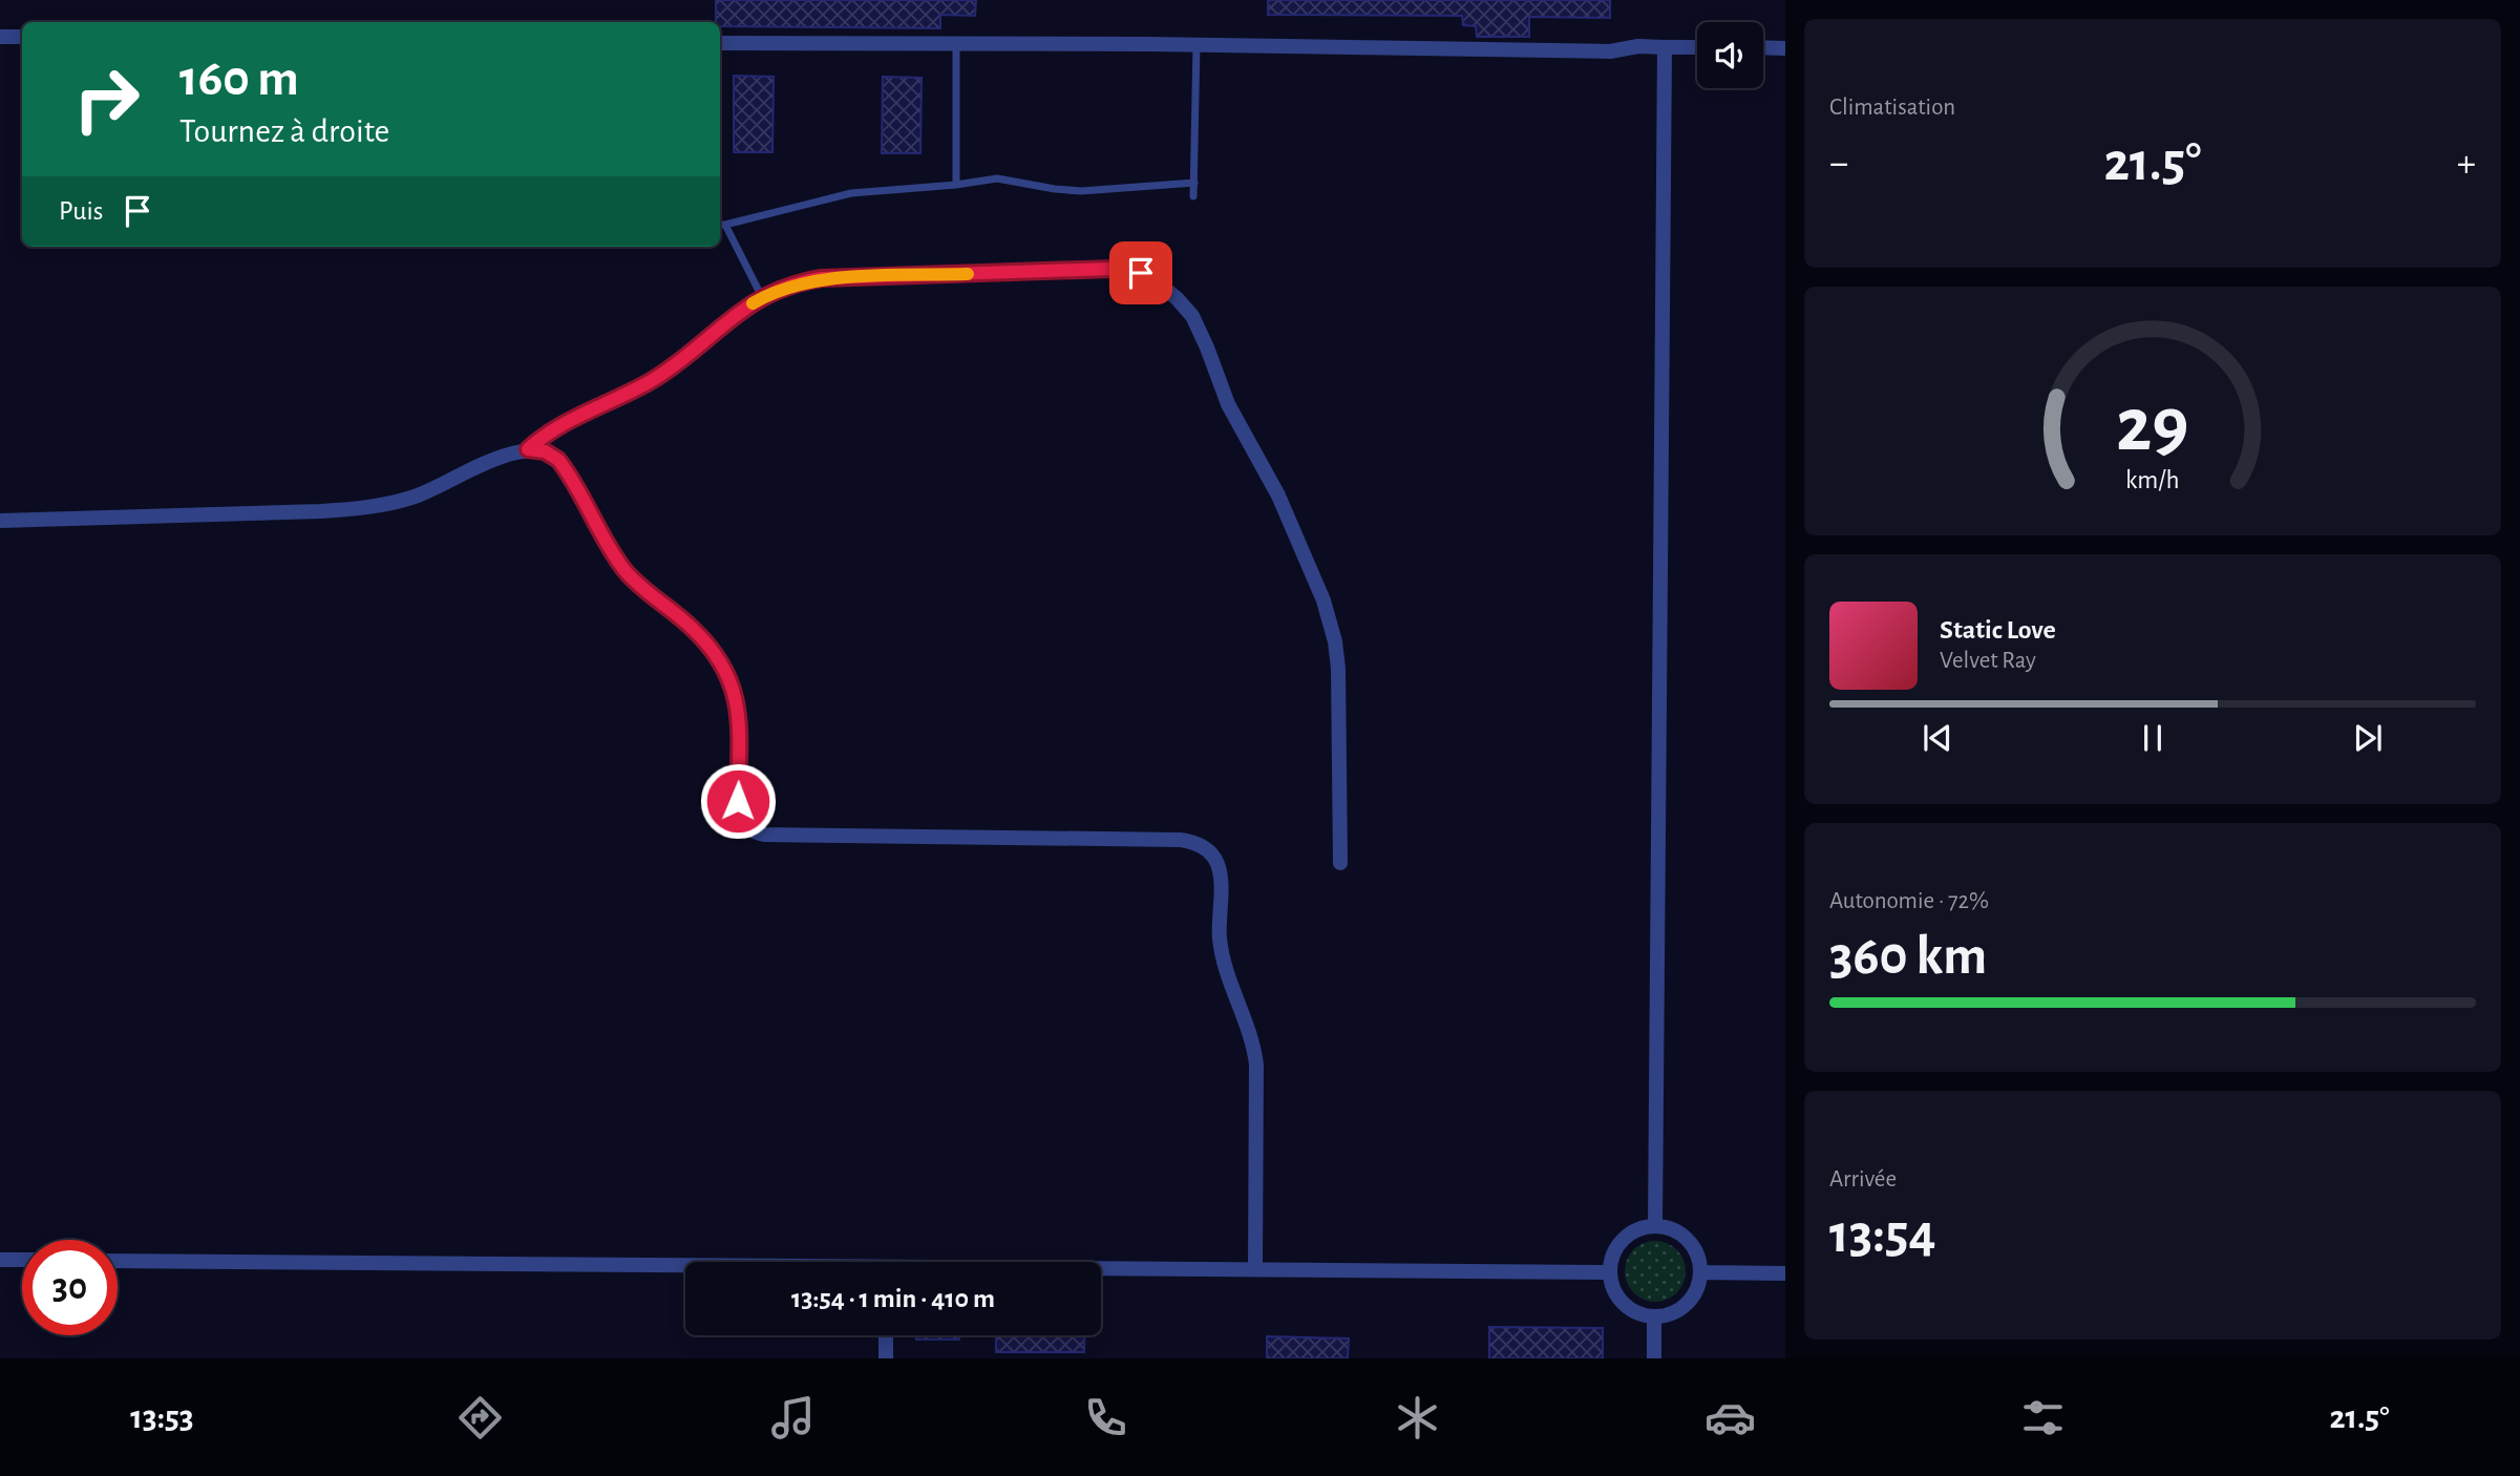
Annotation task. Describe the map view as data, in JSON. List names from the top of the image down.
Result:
{
  "page": {
    "tile": [
      "Climatisation",
      ["Autonomie · 72%", "360 km"],
      ["Arrivée", "13:54"]
    ],
    "turn": ["160 m", "Tournez à droite"],
    "heat": ["−", "21.5°", "+"],
    "then": "Puis",
    "song": ["Static Love", "Velvet Ray"],
    "limit": "30",
    "trip": "13:54 · 1 min · 410 m",
    "tabs": ["13:53", "21.5°"],
    "gauge": ["29", "km/h"]
  }
}
